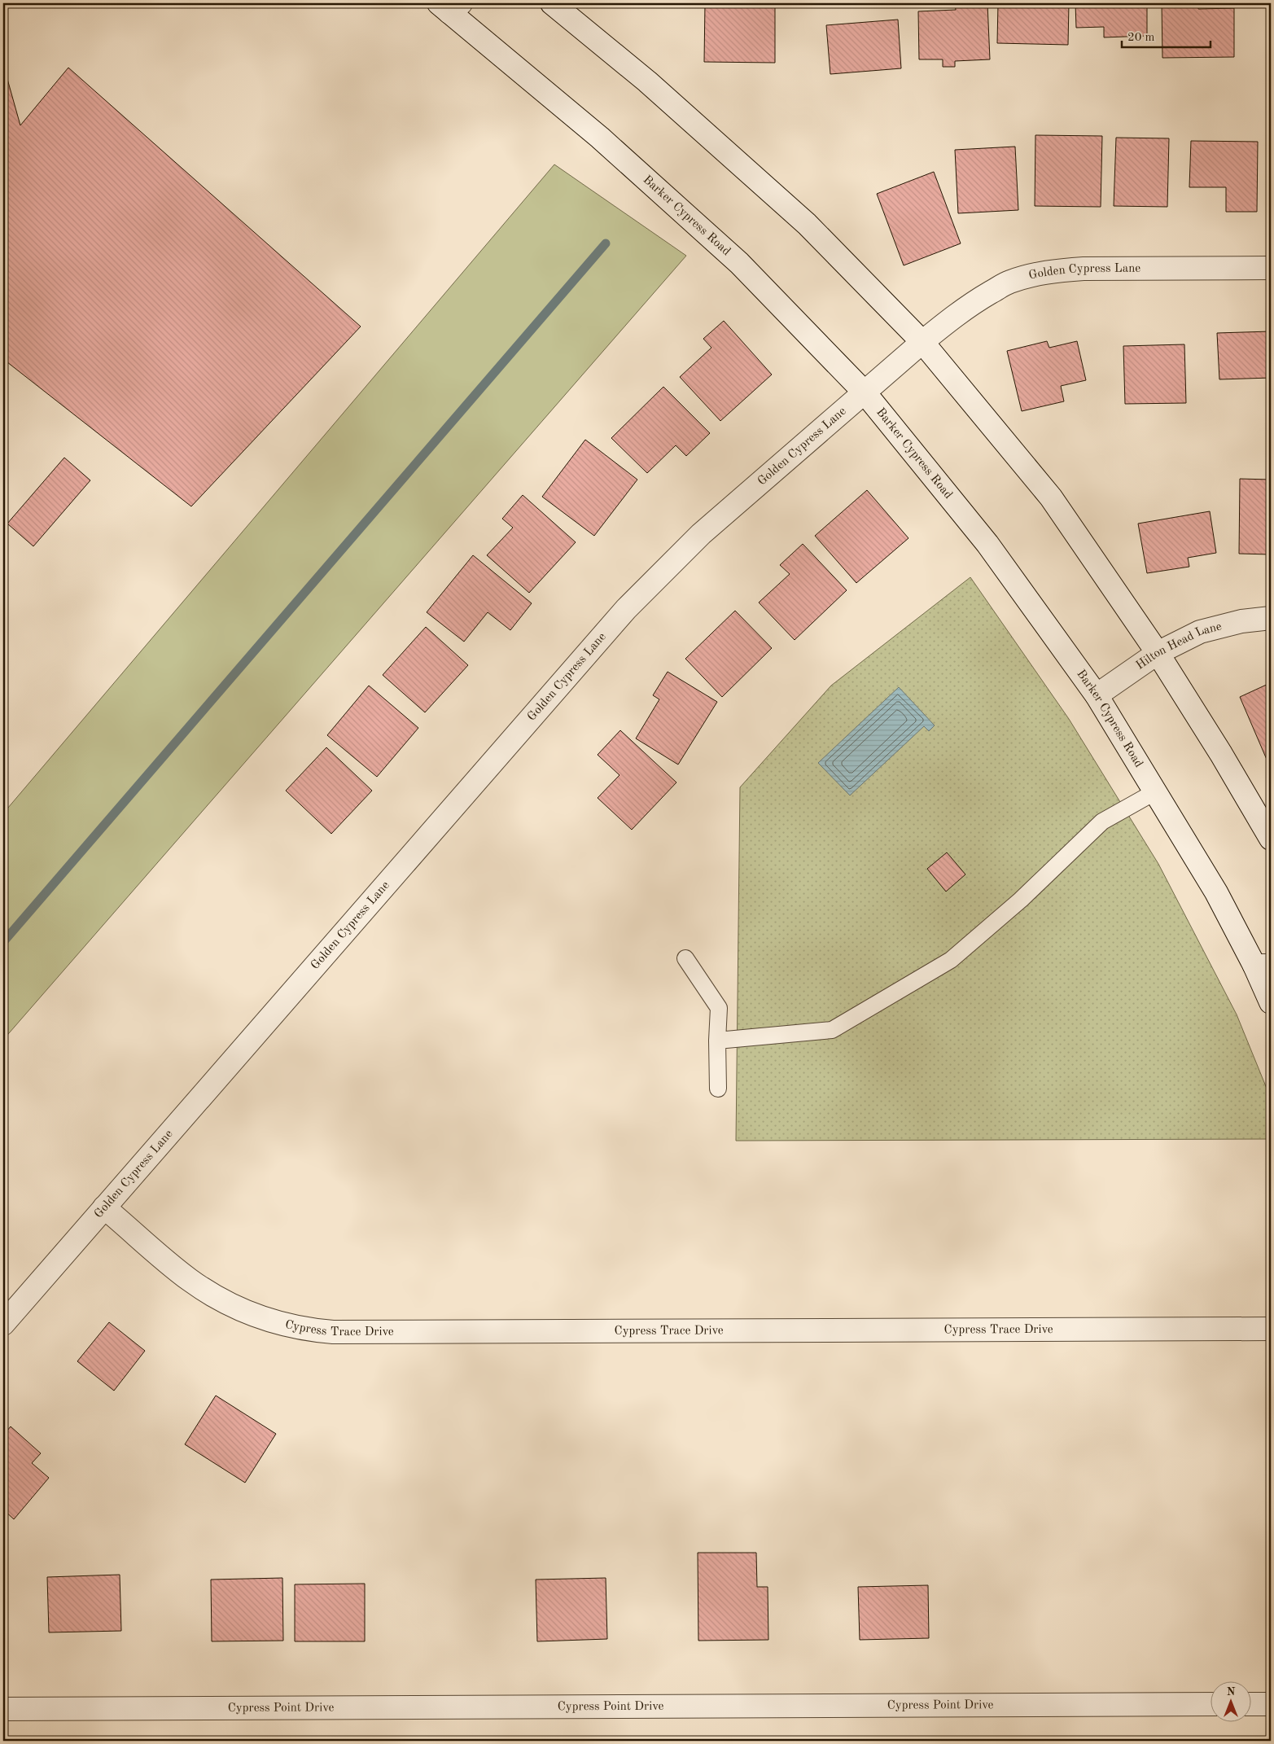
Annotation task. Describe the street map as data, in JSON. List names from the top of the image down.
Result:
{
  "streets": {
    "street": [
      "Barker Cypress Road",
      "Golden Cypress Lane",
      "Hilton Head Lane",
      "Cypress Trace Drive",
      "Cypress Point Drive"
    ]
  },
  "crossings": [
    ["Barker Cypress Road", "Golden Cypress Lane"],
    ["Barker Cypress Road", "Hilton Head Lane"],
    ["Golden Cypress Lane", "Cypress Trace Drive"]
  ],
  "scale_bar": "20 m",
  "north": "top"
}
